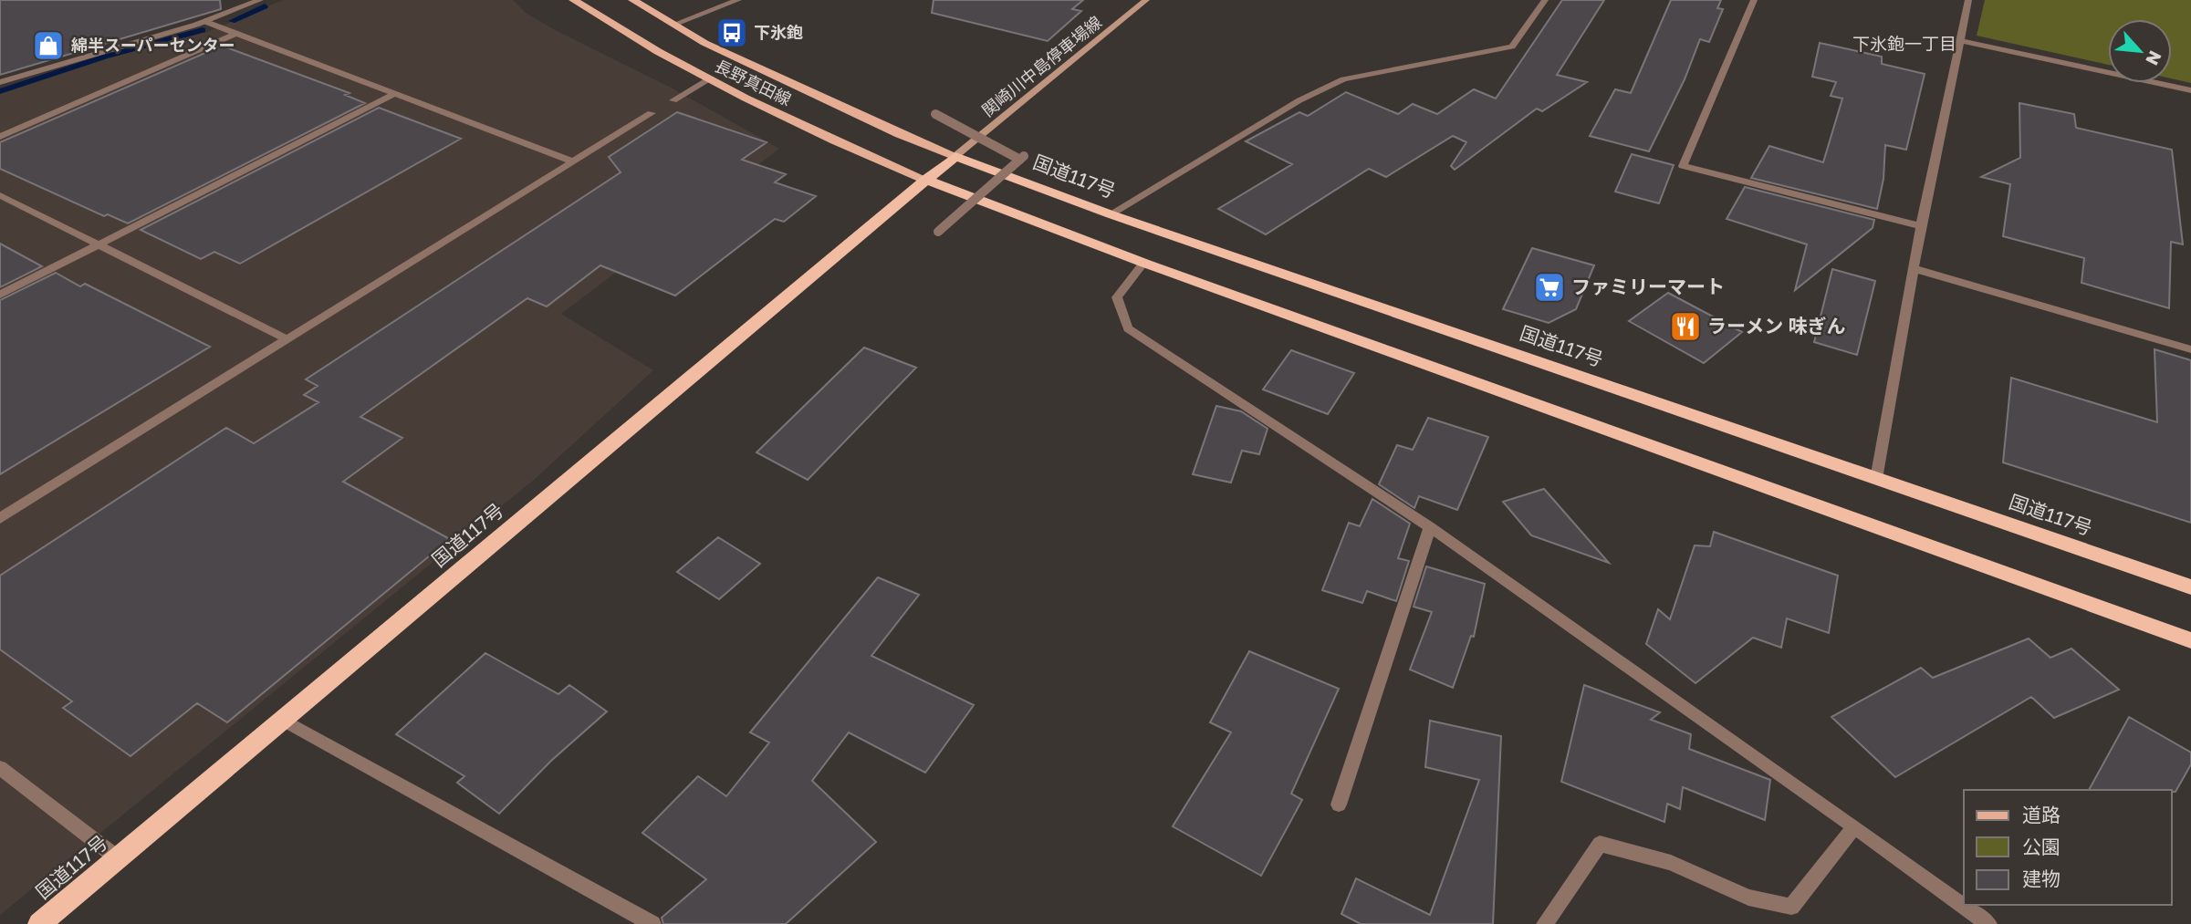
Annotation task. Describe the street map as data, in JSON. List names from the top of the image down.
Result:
{
  "streets": {
    "highway": ["国道117号"],
    "main road": ["関崎川中島停車場線", "長野真田線"]
  },
  "crossings": [
    ["関崎川中島停車場線", "長野真田線"],
    ["関崎川中島停車場線", "国道117号"],
    ["長野真田線", "国道117号"]
  ],
  "districts": ["下氷鉋一丁目"],
  "places": {
    "bus stop": ["下氷鉋"],
    "shop": ["綿半スーパーセンター"],
    "supermarket": ["ファミリーマート"],
    "restaurant": ["ラーメン 味ぎん"]
  },
  "legend": ["道路", "公園", "建物"],
  "north": "bottom right"
}
